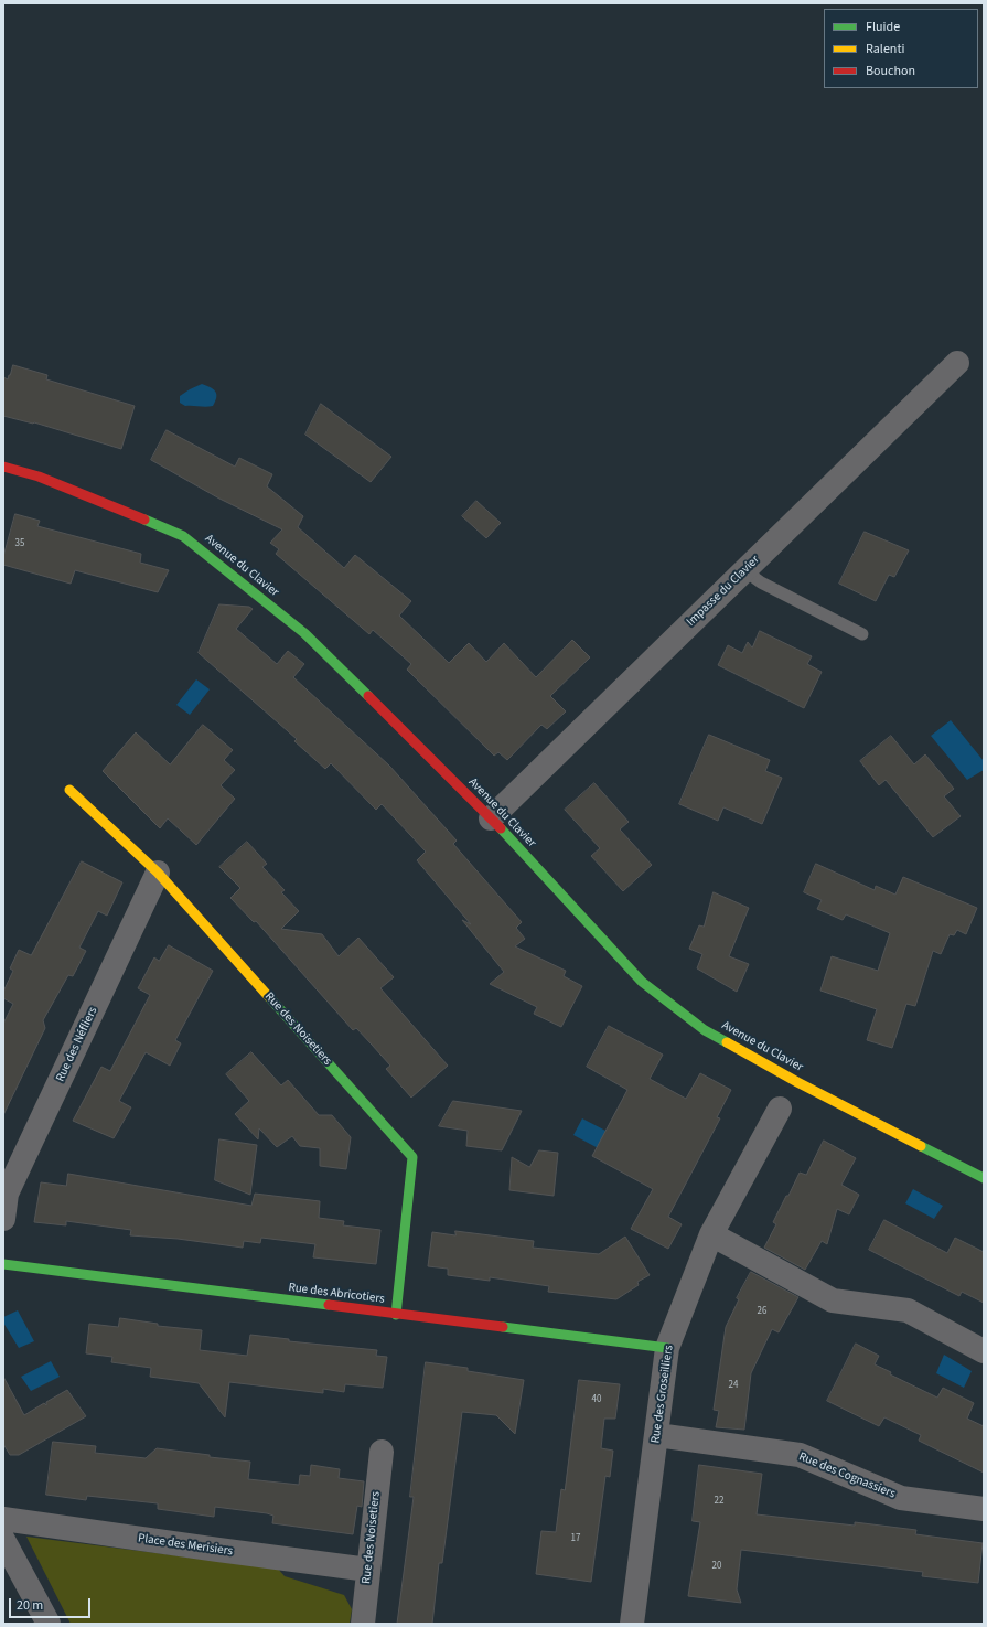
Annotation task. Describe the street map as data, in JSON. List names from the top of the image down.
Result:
{
  "streets": {
    "street": [
      "Avenue du Clavier",
      "Impasse du Clavier",
      "Rue des Noisetiers",
      "Rue des Néfliers",
      "Rue des Abricotiers",
      "Rue des Groseilliers",
      "Rue des Cognassiers",
      "Place des Merisiers"
    ]
  },
  "crossings": [
    ["Avenue du Clavier", "Impasse du Clavier"],
    ["Rue des Noisetiers", "Rue des Néfliers"],
    ["Rue des Noisetiers", "Rue des Abricotiers"],
    ["Rue des Noisetiers", "Place des Merisiers"],
    ["Rue des Abricotiers", "Rue des Groseilliers"],
    ["Rue des Groseilliers", "Rue des Cognassiers"]
  ],
  "house_numbers": [
    "35",
    "26",
    "24",
    "40",
    "22",
    "17",
    "20"
  ],
  "legend": ["Fluide", "Ralenti", "Bouchon"],
  "scale_bar": "20 m"
}
